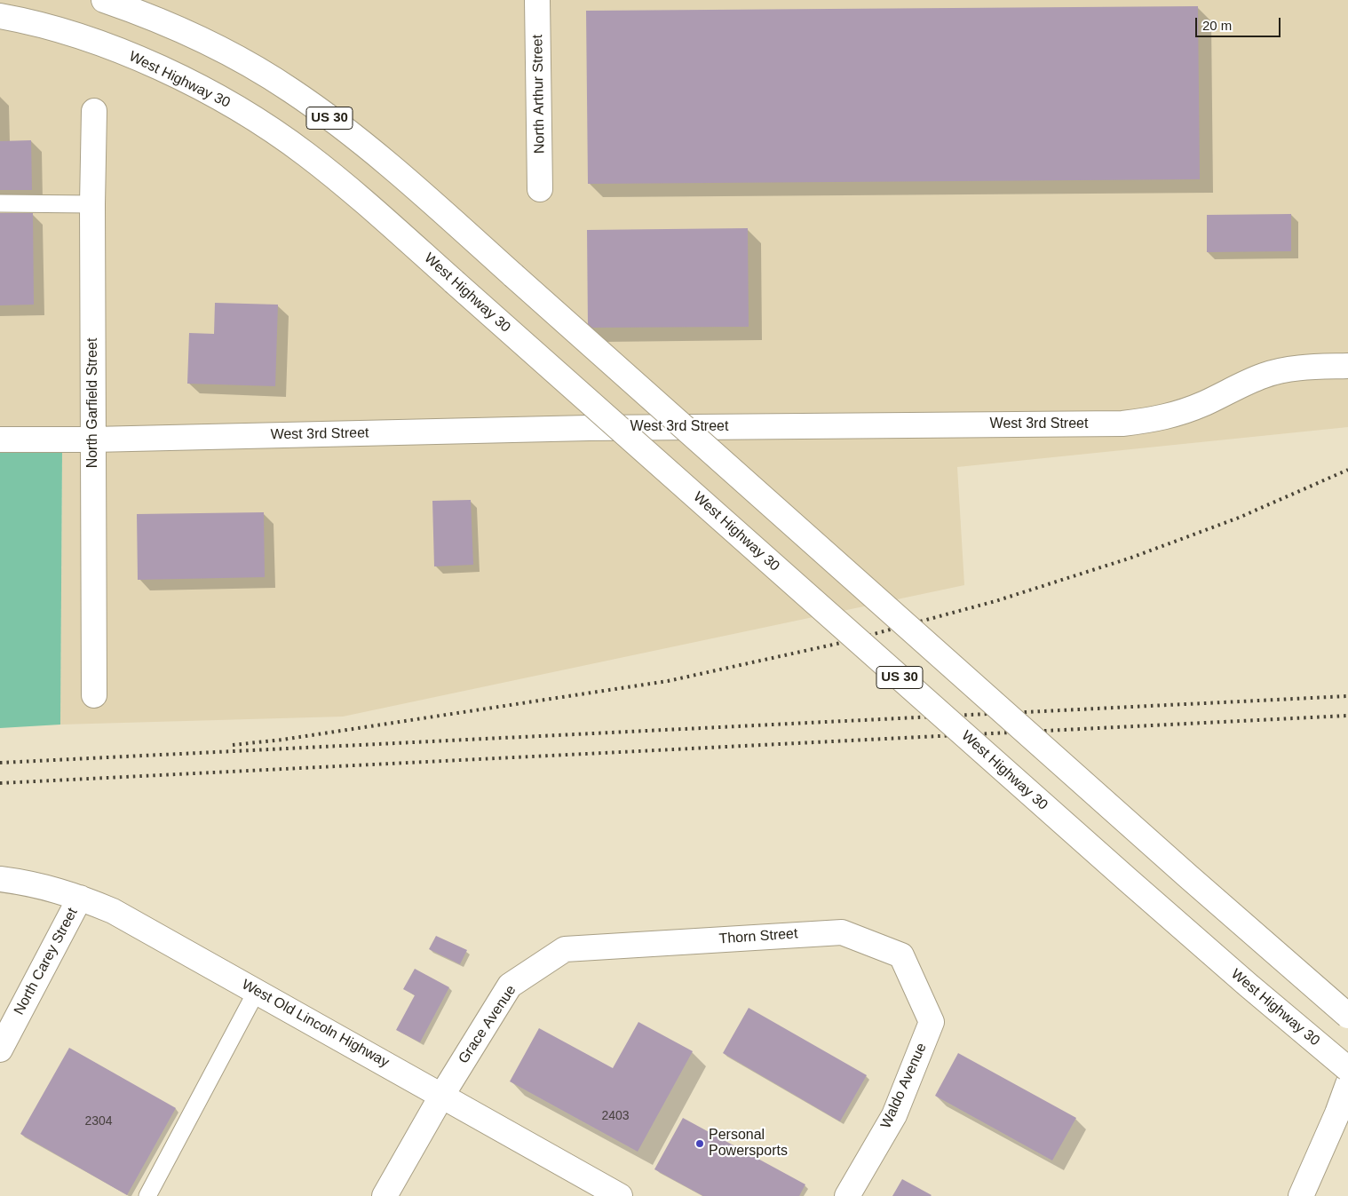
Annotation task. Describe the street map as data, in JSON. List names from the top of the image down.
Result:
{
  "streets": {
    "main road": [
      "West Highway 30",
      "North Arthur Street",
      "US 30",
      "North Garfield Street",
      "West 3rd Street",
      "Thorn Street",
      "North Carey Street",
      "West Old Lincoln Highway",
      "Grace Avenue",
      "Waldo Avenue"
    ]
  },
  "crossings": [
    ["North Garfield Street", "West 3rd Street"],
    ["Thorn Street", "Grace Avenue"],
    ["Thorn Street", "Waldo Avenue"],
    ["North Carey Street", "West Old Lincoln Highway"],
    ["West Old Lincoln Highway", "Grace Avenue"]
  ],
  "places": ["Personal Powersports"],
  "house_numbers": ["2403", "2304"],
  "scale_bar": "20 m"
}
